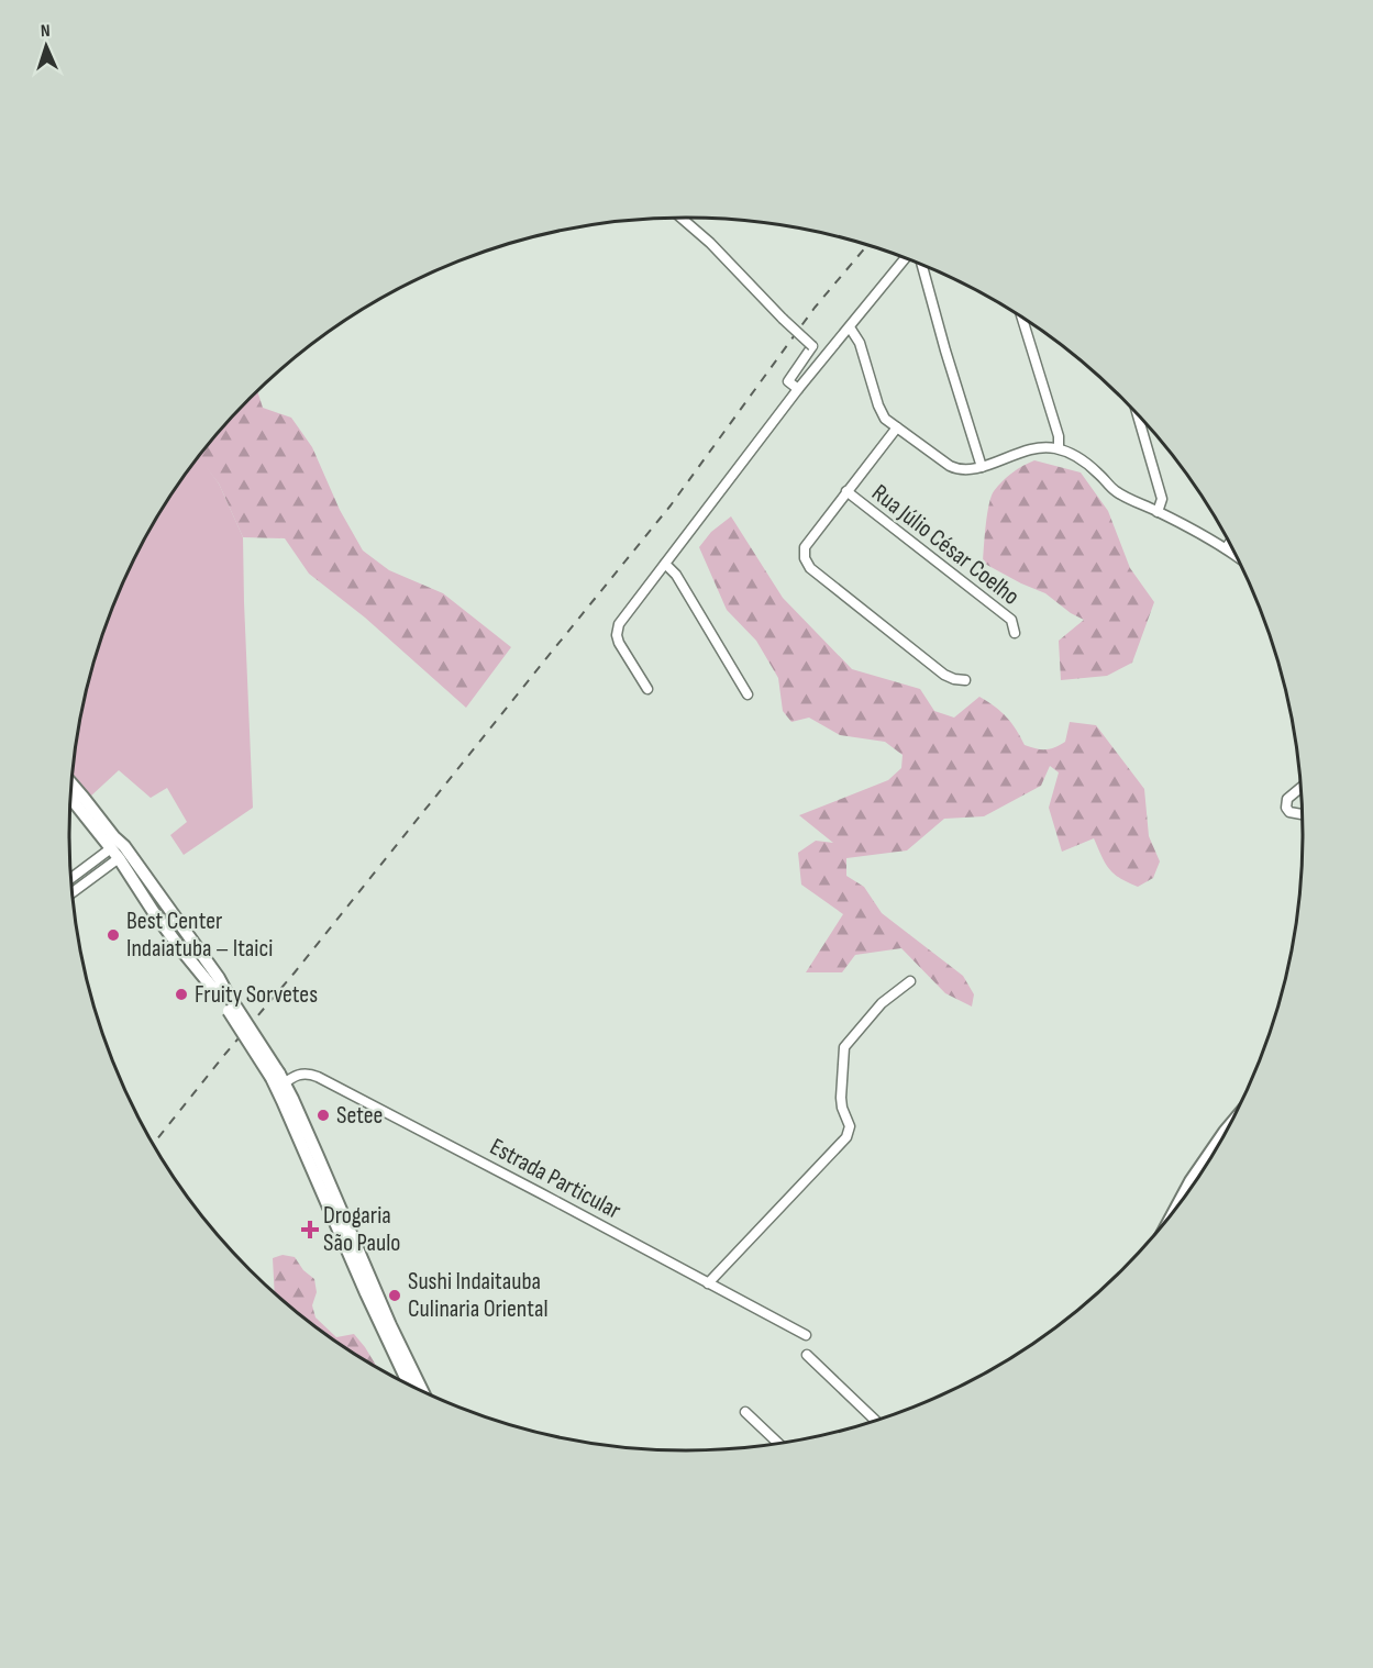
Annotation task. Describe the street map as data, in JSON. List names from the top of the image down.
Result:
{
  "streets": {
    "street": ["Rua Júlio César Coelho", "Estrada Particular"]
  },
  "places": {
    "other": [
      "Best Center Indaiatuba – Itaici",
      "Fruity Sorvetes",
      "Setee",
      "Sushi Indaitauba Culinaria Oriental"
    ],
    "health": ["Drogaria São Paulo"]
  },
  "north": "top"
}
